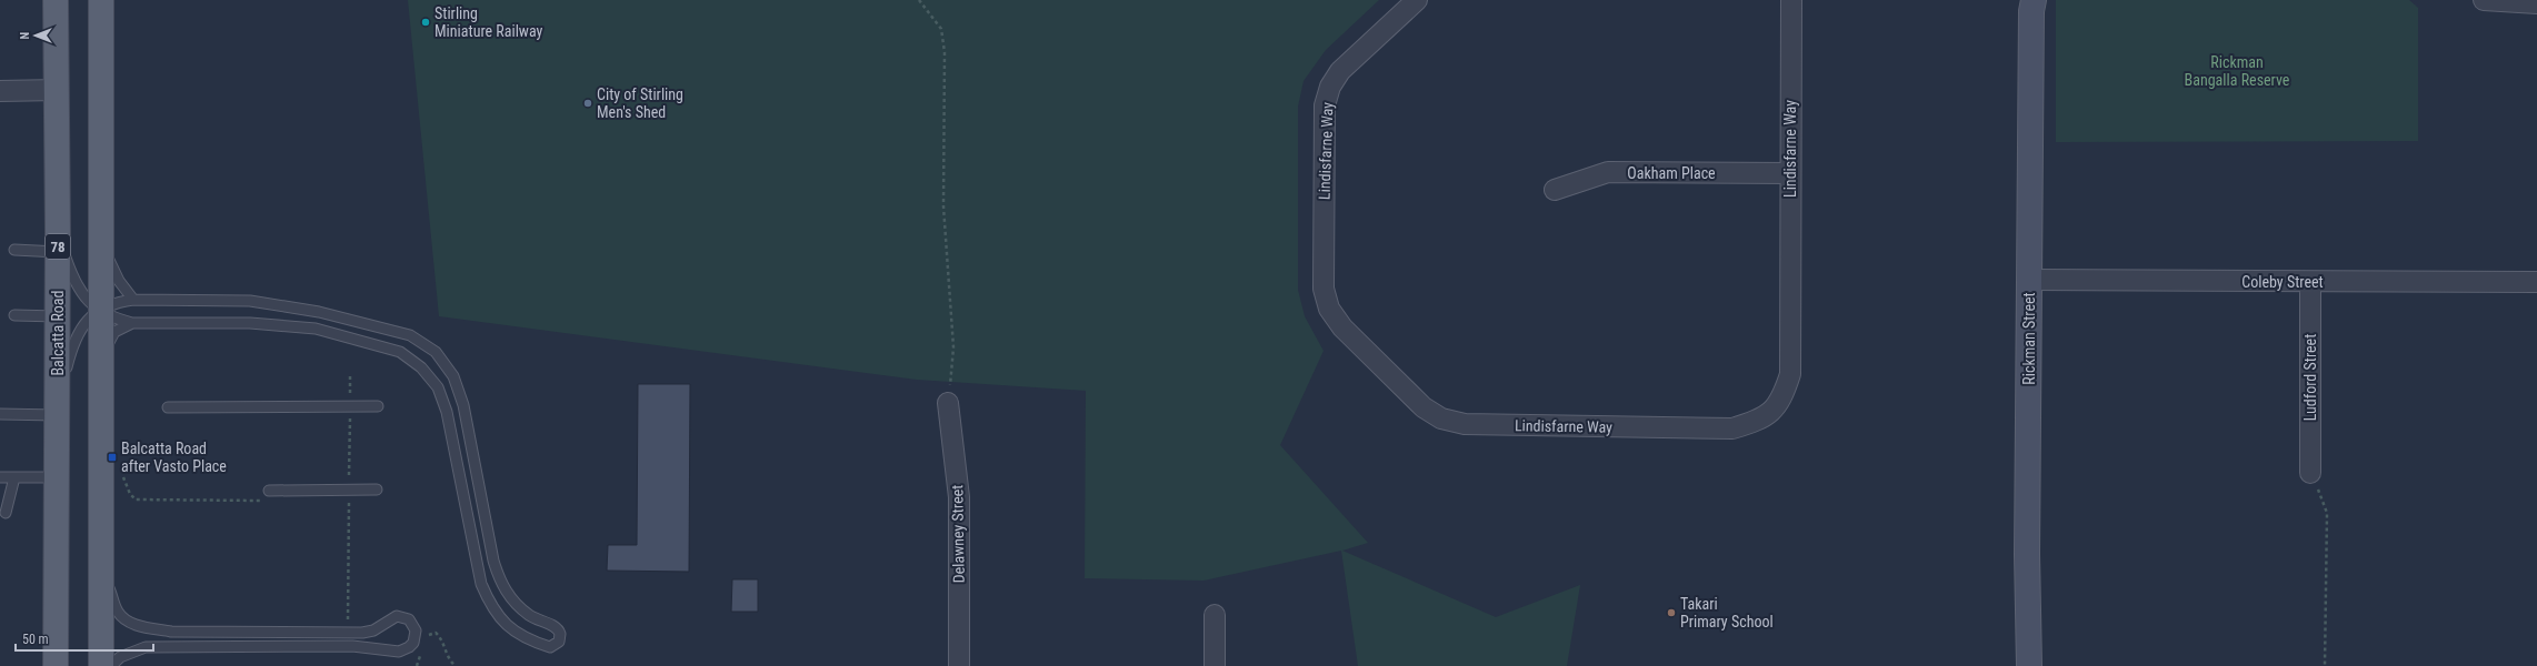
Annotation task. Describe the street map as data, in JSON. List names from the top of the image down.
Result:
{
  "streets": {
    "main road": ["78", "Balcatta Road"],
    "street": [
      "Lindisfarne Way",
      "Oakham Place",
      "Coleby Street",
      "Rickman Street",
      "Ludford Street",
      "Delawney Street"
    ]
  },
  "crossings": [
    ["Lindisfarne Way", "Oakham Place"],
    ["Coleby Street", "Rickman Street"],
    ["Coleby Street", "Ludford Street"]
  ],
  "parks": ["Rickman Bangalla Reserve"],
  "places": {
    "other": ["Stirling Miniature Railway", "City of Stirling Men's Shed", "Takari Primary School"],
    "transit": ["Balcatta Road after Vasto Place"]
  },
  "scale_bar": "50 m",
  "north": "left"
}
